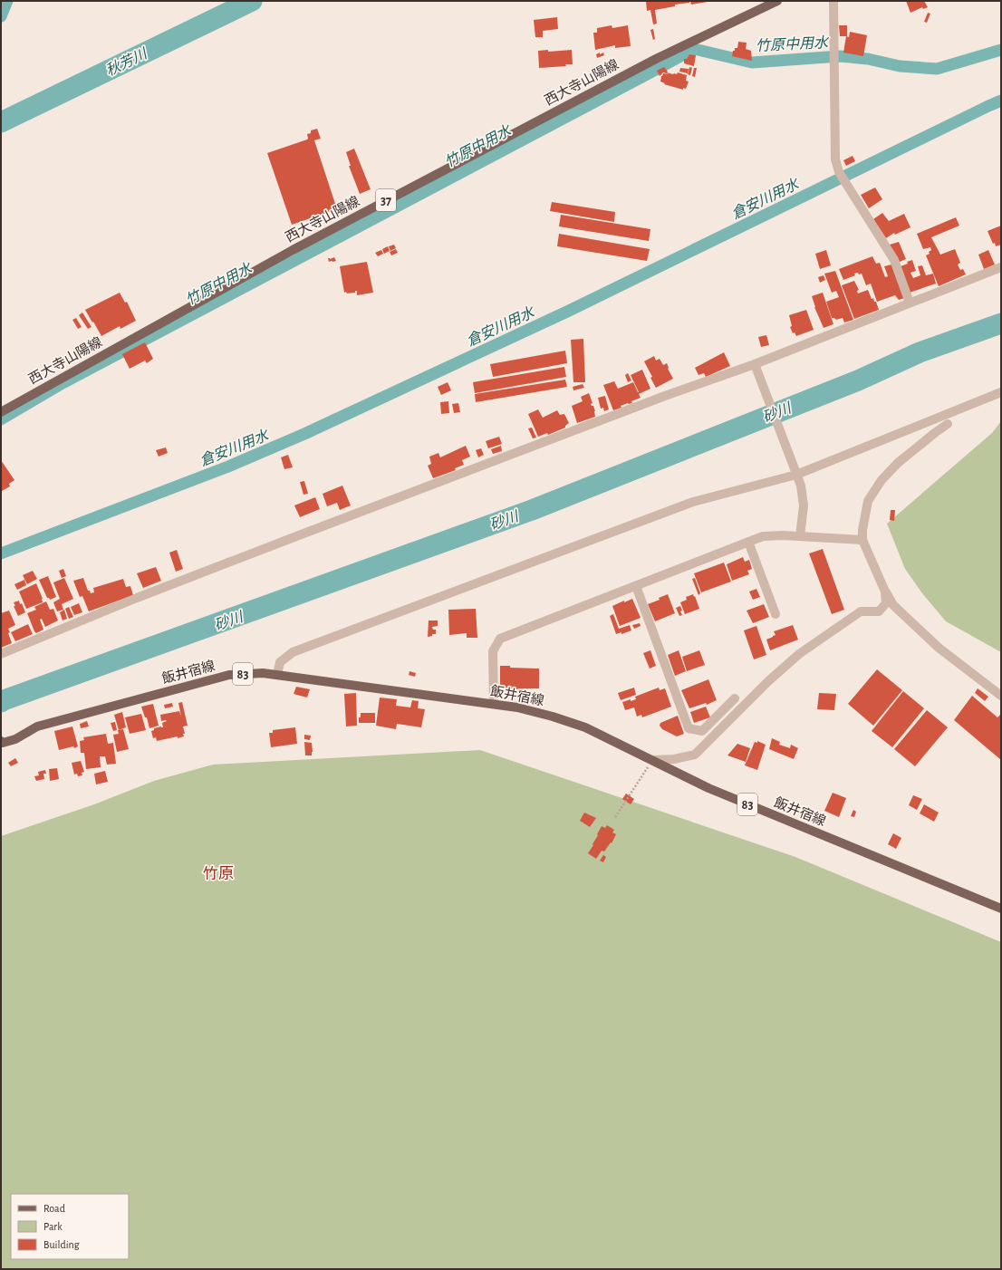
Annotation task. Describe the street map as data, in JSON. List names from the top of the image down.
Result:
{
  "streets": {
    "main road": [
      "西大寺山陽線",
      "37",
      "飯井宿線",
      "83"
    ]
  },
  "districts": ["竹原"],
  "water": [
    "竹原中用水",
    "秋芳川",
    "倉安川用水",
    "砂川"
  ],
  "legend": ["Road", "Park", "Building"]
}
